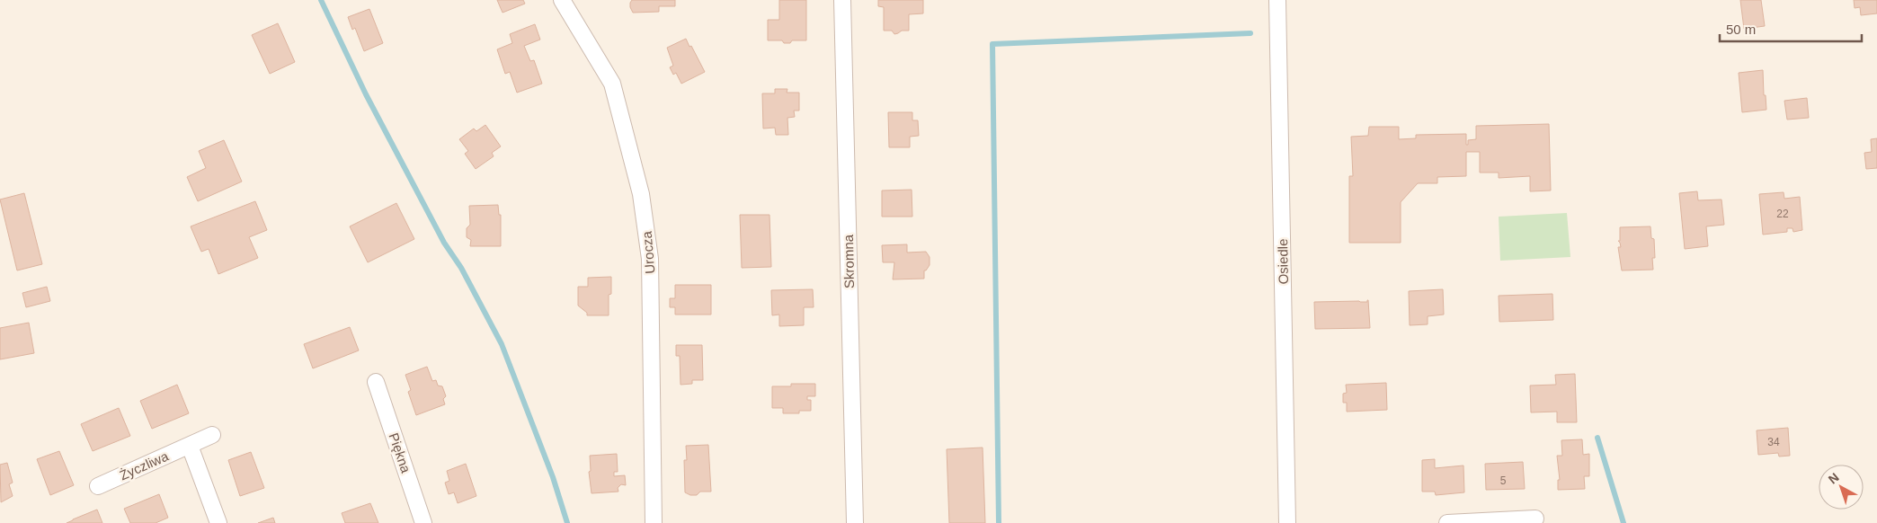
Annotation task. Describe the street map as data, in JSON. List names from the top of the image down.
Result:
{
  "streets": {
    "street": [
      "Urocza",
      "Skromna",
      "Osiedle",
      "Piękna",
      "Życzliwa"
    ]
  },
  "house_numbers": ["22", "34", "5"],
  "scale_bar": "50 m",
  "north": "top left"
}
